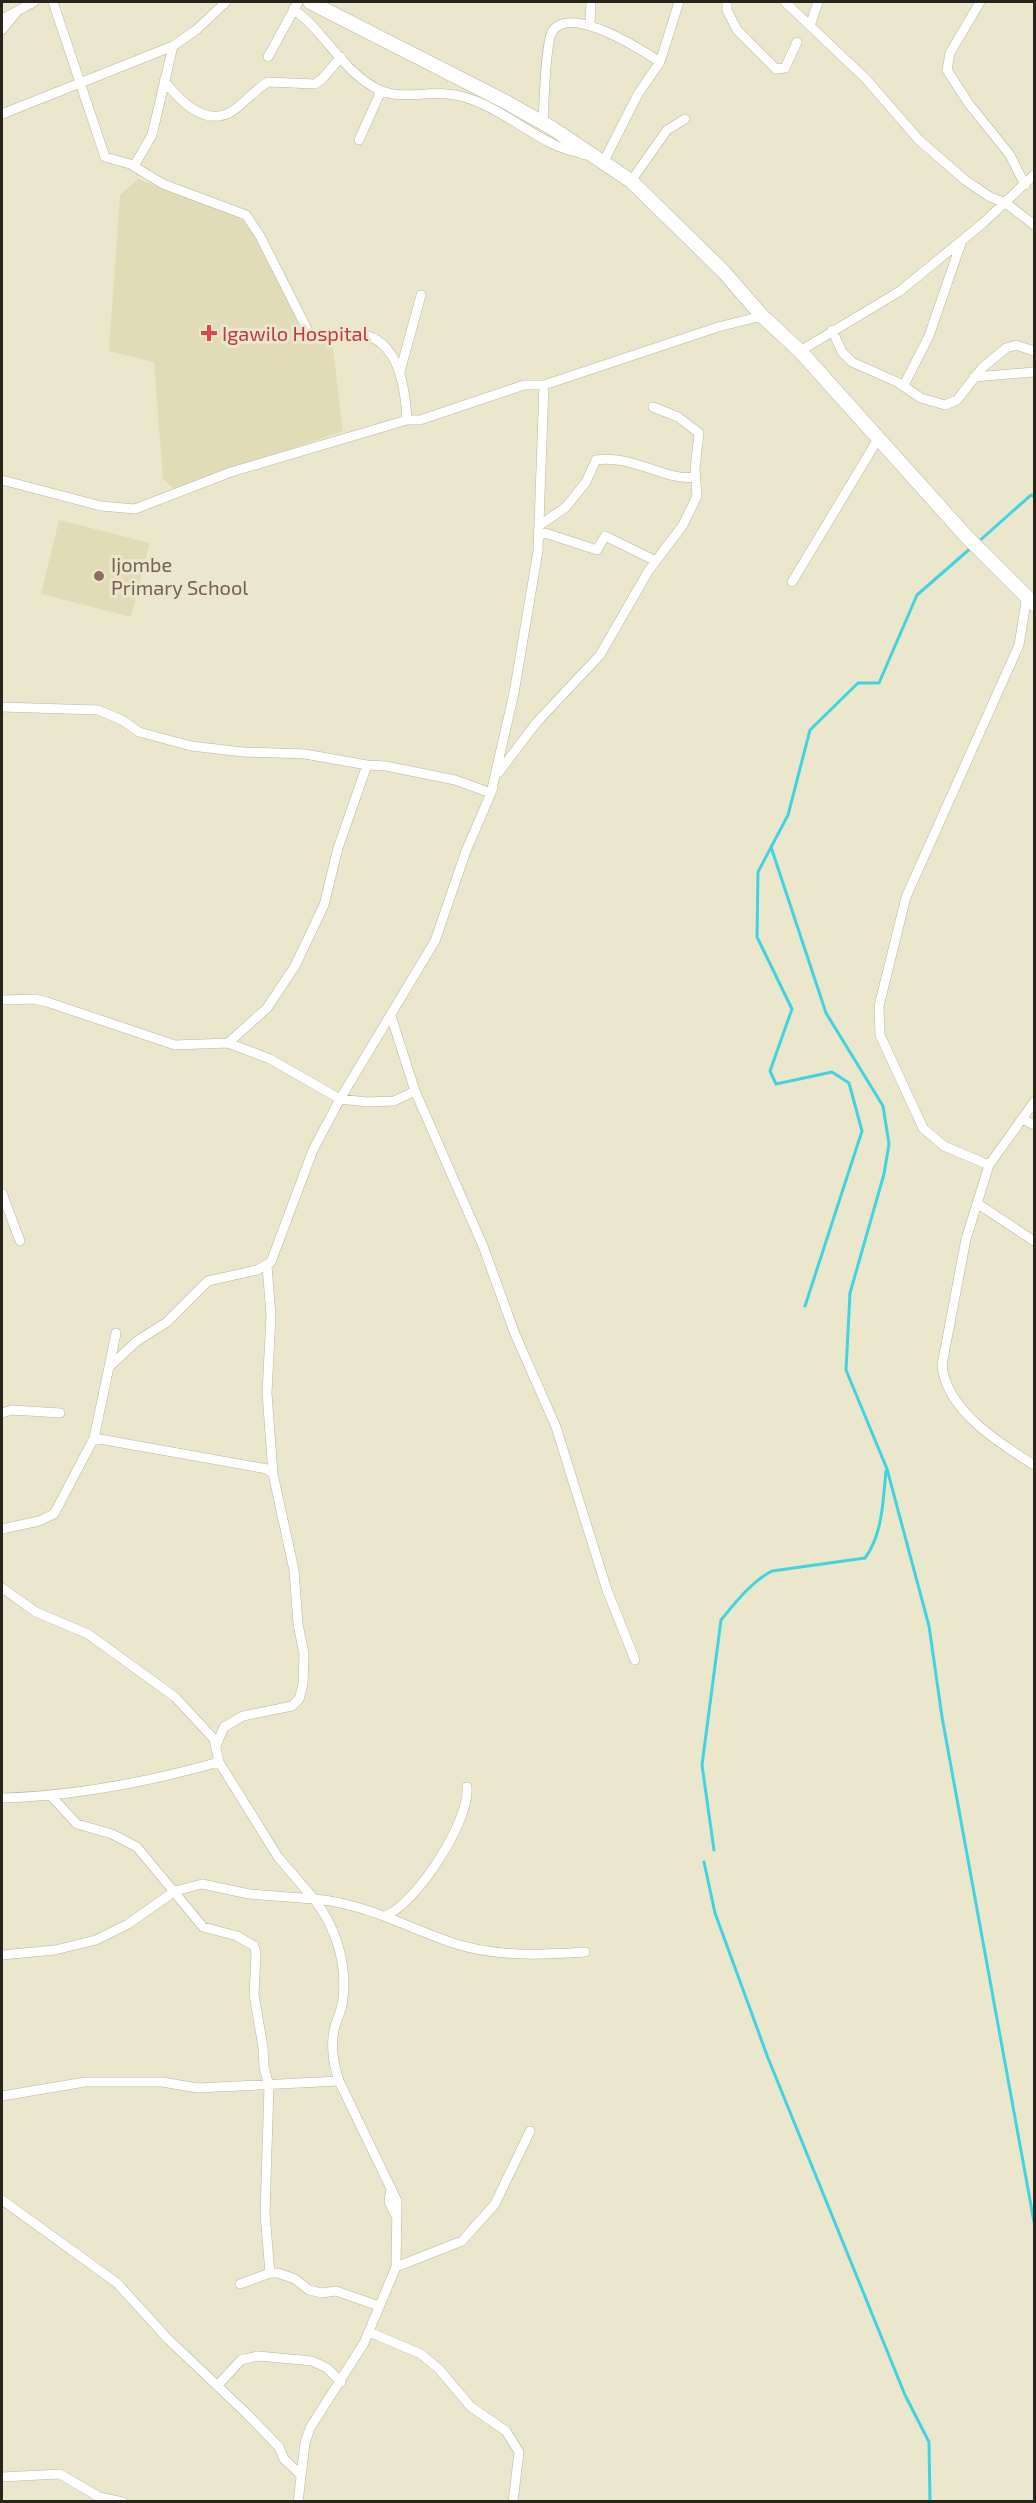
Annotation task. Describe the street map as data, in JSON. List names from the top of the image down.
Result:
{
  "places": {
    "health": ["Igawilo Hospital"],
    "other": ["Ijombe Primary School"]
  }
}
